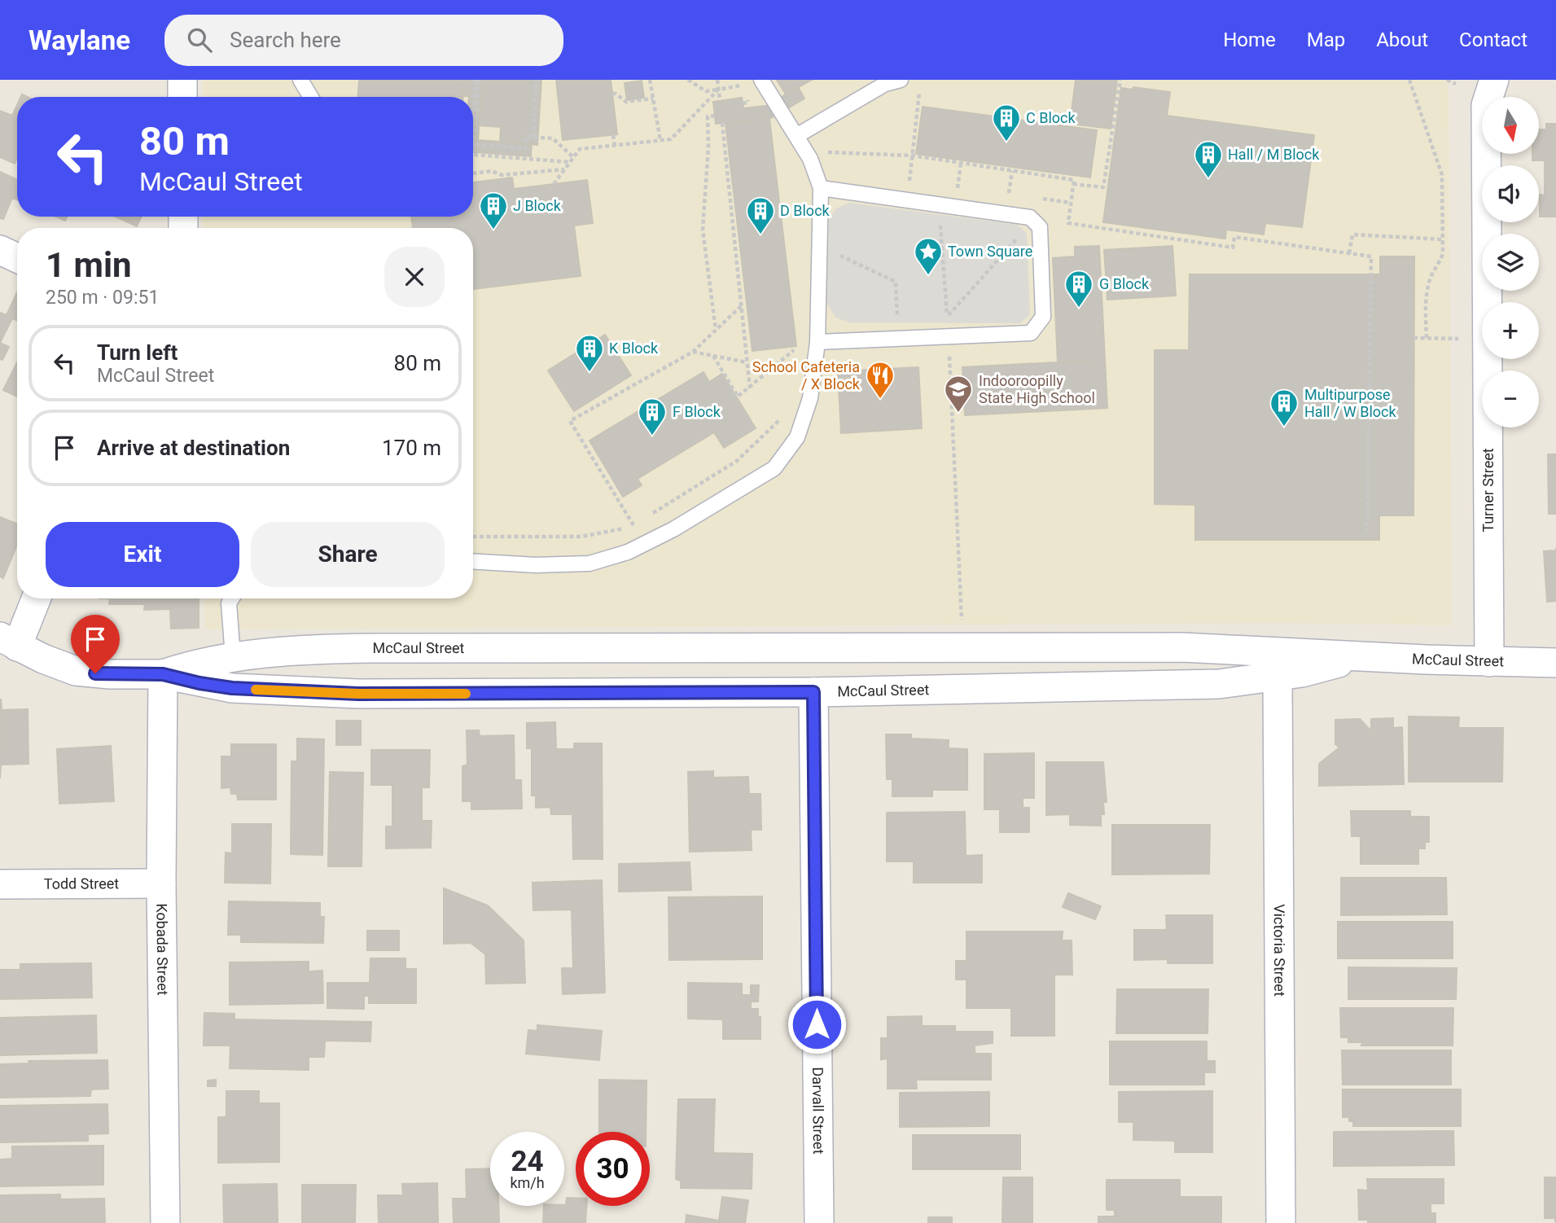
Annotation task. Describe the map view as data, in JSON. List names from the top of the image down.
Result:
{
  "streets": {
    "street": [
      "Turner Street",
      "McCaul Street",
      "Todd Street",
      "Kobada Street",
      "Victoria Street",
      "Darvall Street"
    ]
  },
  "crossings": [
    ["Turner Street", "McCaul Street"],
    ["McCaul Street", "Kobada Street"],
    ["McCaul Street", "Victoria Street"],
    ["McCaul Street", "Darvall Street"],
    ["Todd Street", "Kobada Street"]
  ],
  "places": {
    "building": [
      "C Block",
      "Hall / M Block",
      "J Block",
      "D Block",
      "G Block",
      "K Block",
      "Multipurpose Hall / W Block",
      "F Block"
    ],
    "place": ["Town Square"],
    "restaurant": ["School Cafeteria / X Block"],
    "school or university": ["Indooroopilly State High School"]
  },
  "north": "bottom",
  "page": {
    "header": "Waylane",
    "search": "Search here",
    "nav": [
      "Home",
      "Map",
      "About",
      "Contact"
    ],
    "map_buttons": ["+", "−"],
    "turn": ["80 m", "McCaul Street"],
    "heading": ["1 min", "250 m · 09:51"],
    "list": [
      {
        "name": "Turn left",
        "note": "McCaul Street",
        "value": "80 m"
      },
      {
        "name": "Arrive at destination",
        "value": "170 m"
      }
    ],
    "buttons": ["Exit", "Share"],
    "speed": "24 km/h",
    "limit": "30"
  }
}
